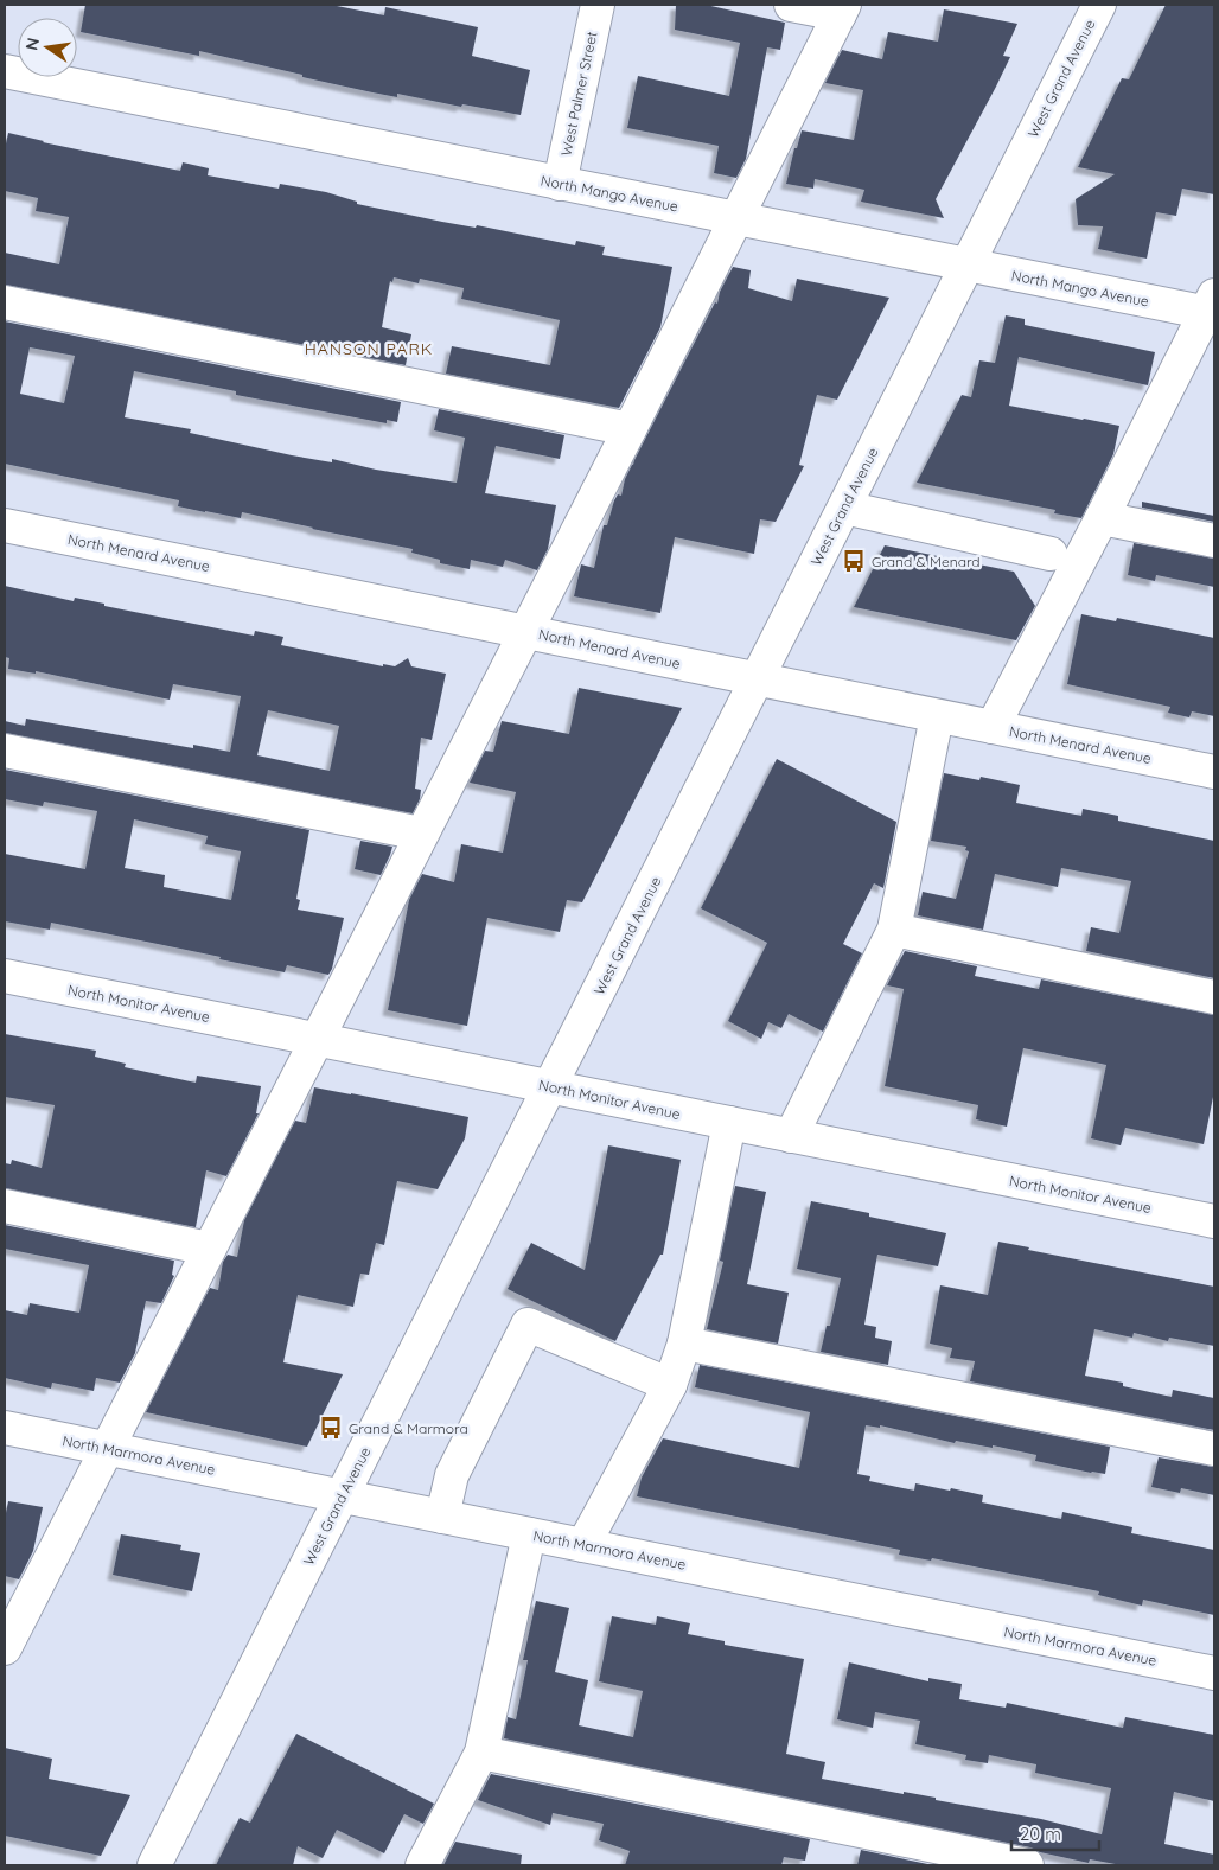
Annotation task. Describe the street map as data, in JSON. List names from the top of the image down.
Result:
{
  "streets": {
    "street": [
      "West Grand Avenue",
      "West Palmer Street",
      "North Mango Avenue",
      "North Menard Avenue",
      "North Monitor Avenue",
      "North Marmora Avenue"
    ]
  },
  "crossings": [
    ["West Grand Avenue", "North Mango Avenue"],
    ["West Grand Avenue", "North Menard Avenue"],
    ["West Grand Avenue", "North Monitor Avenue"],
    ["West Grand Avenue", "North Marmora Avenue"],
    ["West Palmer Street", "North Mango Avenue"]
  ],
  "districts": ["HANSON PARK"],
  "places": {
    "bus stop": ["Grand & Menard", "Grand & Marmora"]
  },
  "scale_bar": "20 m",
  "north": "left"
}
